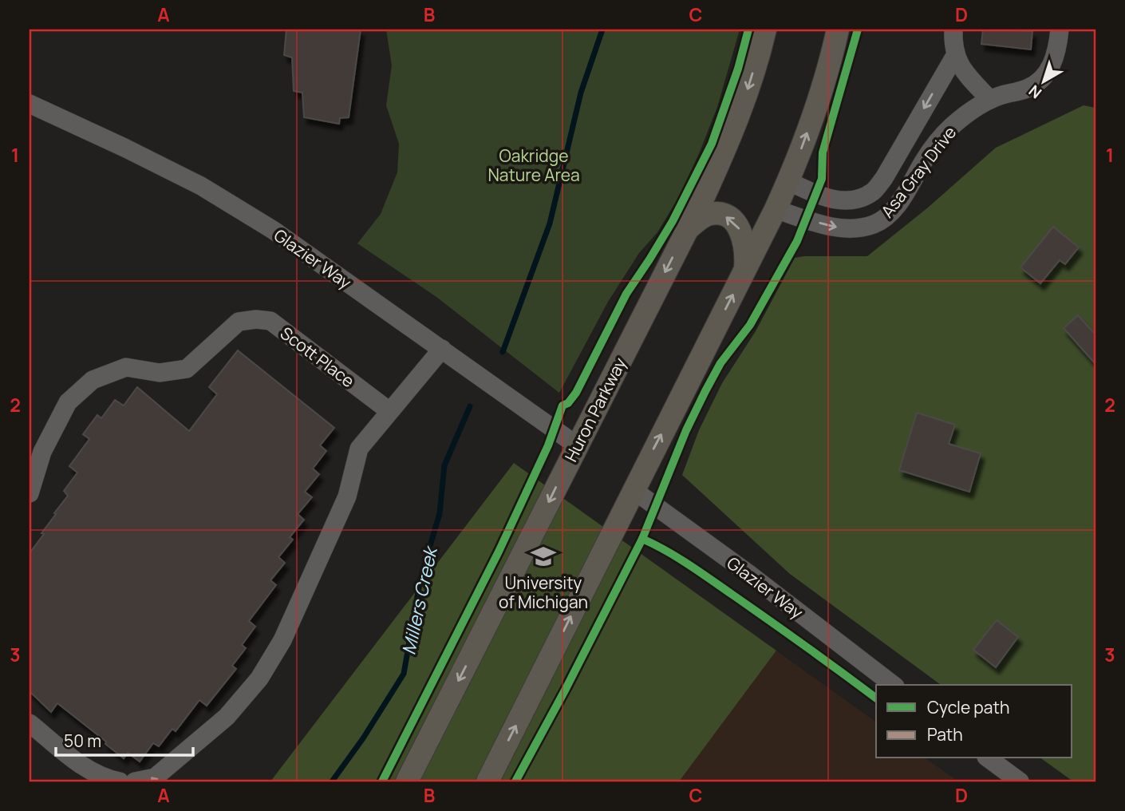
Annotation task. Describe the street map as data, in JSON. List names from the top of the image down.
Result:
{
  "streets": {
    "main road": ["Huron Parkway"],
    "street": ["Asa Gray Drive", "Glazier Way", "Scott Place"]
  },
  "crossings": [
    ["Glazier Way", "Huron Parkway"]
  ],
  "water": ["Millers Creek"],
  "parks": ["Oakridge Nature Area"],
  "places": {
    "school or university": ["University of Michigan"]
  },
  "legend": ["Cycle path", "Path"],
  "scale_bar": "50 m",
  "north": "bottom left",
  "grid": {
    "columns": [
      "A",
      "B",
      "C",
      "D"
    ],
    "rows": ["1", "2", "3"]
  }
}
